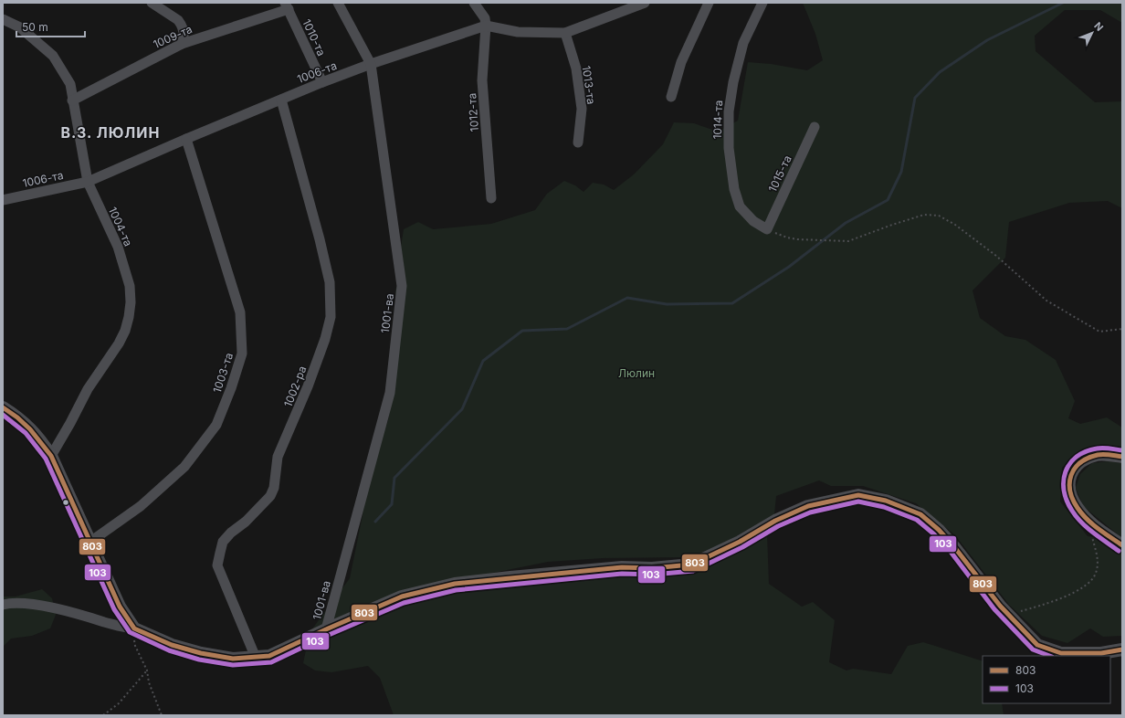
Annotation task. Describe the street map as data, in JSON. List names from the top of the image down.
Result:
{
  "streets": {
    "street": [
      "1009-та",
      "1010-та",
      "1006-та",
      "1013-та",
      "1012-та",
      "1014-та",
      "1015-та",
      "1004-та",
      "1001-ва",
      "1003-та",
      "1002-ра"
    ]
  },
  "crossings": [
    ["1009-та", "1010-та"],
    ["1009-та", "1004-та"],
    ["1010-та", "1006-та"],
    ["1006-та", "1013-та"],
    ["1006-та", "1012-та"],
    ["1006-та", "1004-та"],
    ["1006-та", "1001-ва"],
    ["1006-та", "1003-та"],
    ["1006-та", "1002-ра"],
    ["1014-та", "1015-та"]
  ],
  "districts": ["В.З. ЛЮЛИН"],
  "parks": ["Люлин"],
  "lines": ["transit line 803", "transit line 103"],
  "legend": ["803", "103"],
  "scale_bar": "50 m",
  "north": "top right"
}
